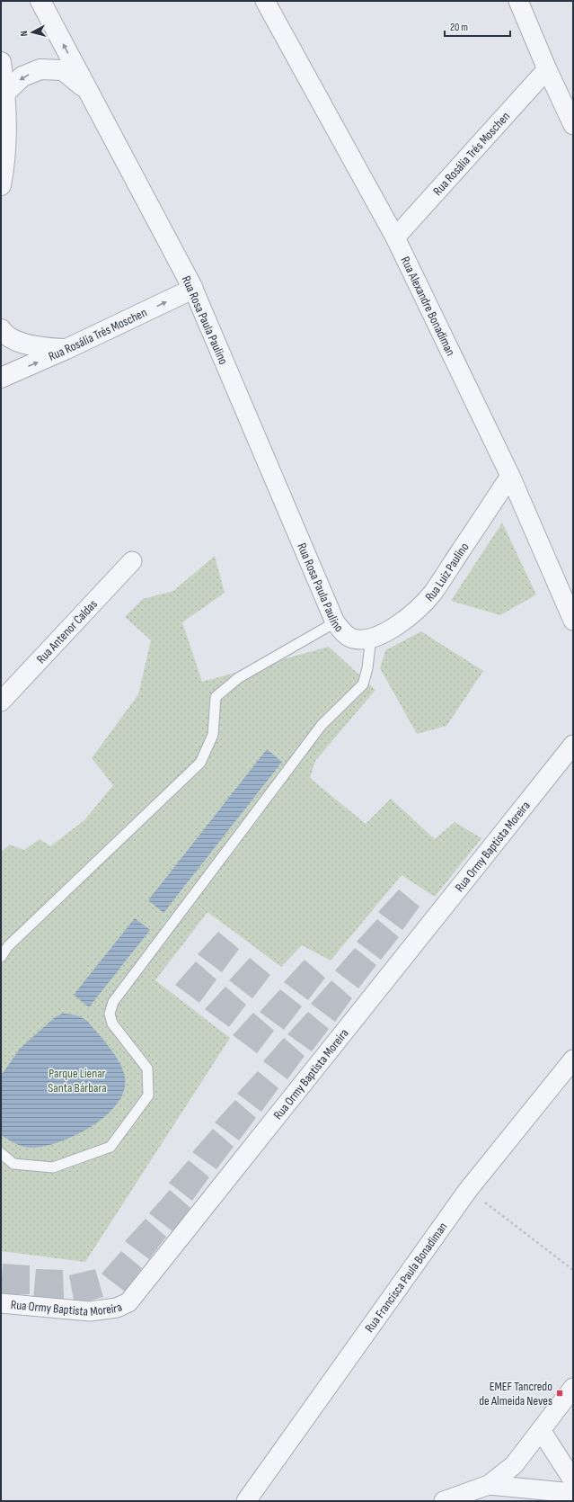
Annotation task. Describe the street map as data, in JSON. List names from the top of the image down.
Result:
{
  "streets": {
    "street": [
      "Rua Rosália Trés Moschen",
      "Rua Alexandre Bonadiman",
      "Rua Rosa Paula Paulino",
      "Rua Luiz Paulino",
      "Rua Antenor Caldas",
      "Rua Ormy Baptista Moreira",
      "Rua Francisca Paula Bonadiman"
    ]
  },
  "crossings": [
    ["Rua Rosália Trés Moschen", "Rua Alexandre Bonadiman"],
    ["Rua Rosália Trés Moschen", "Rua Rosa Paula Paulino"],
    ["Rua Alexandre Bonadiman", "Rua Luiz Paulino"],
    ["Rua Rosa Paula Paulino", "Rua Luiz Paulino"]
  ],
  "one_way": ["Rua Rosália Trés Moschen"],
  "parks": ["Parque Lienar Santa Bárbara"],
  "places": {
    "transit": ["EMEF Tancredo de Almeida Neves"]
  },
  "scale_bar": "20 m",
  "north": "left"
}
